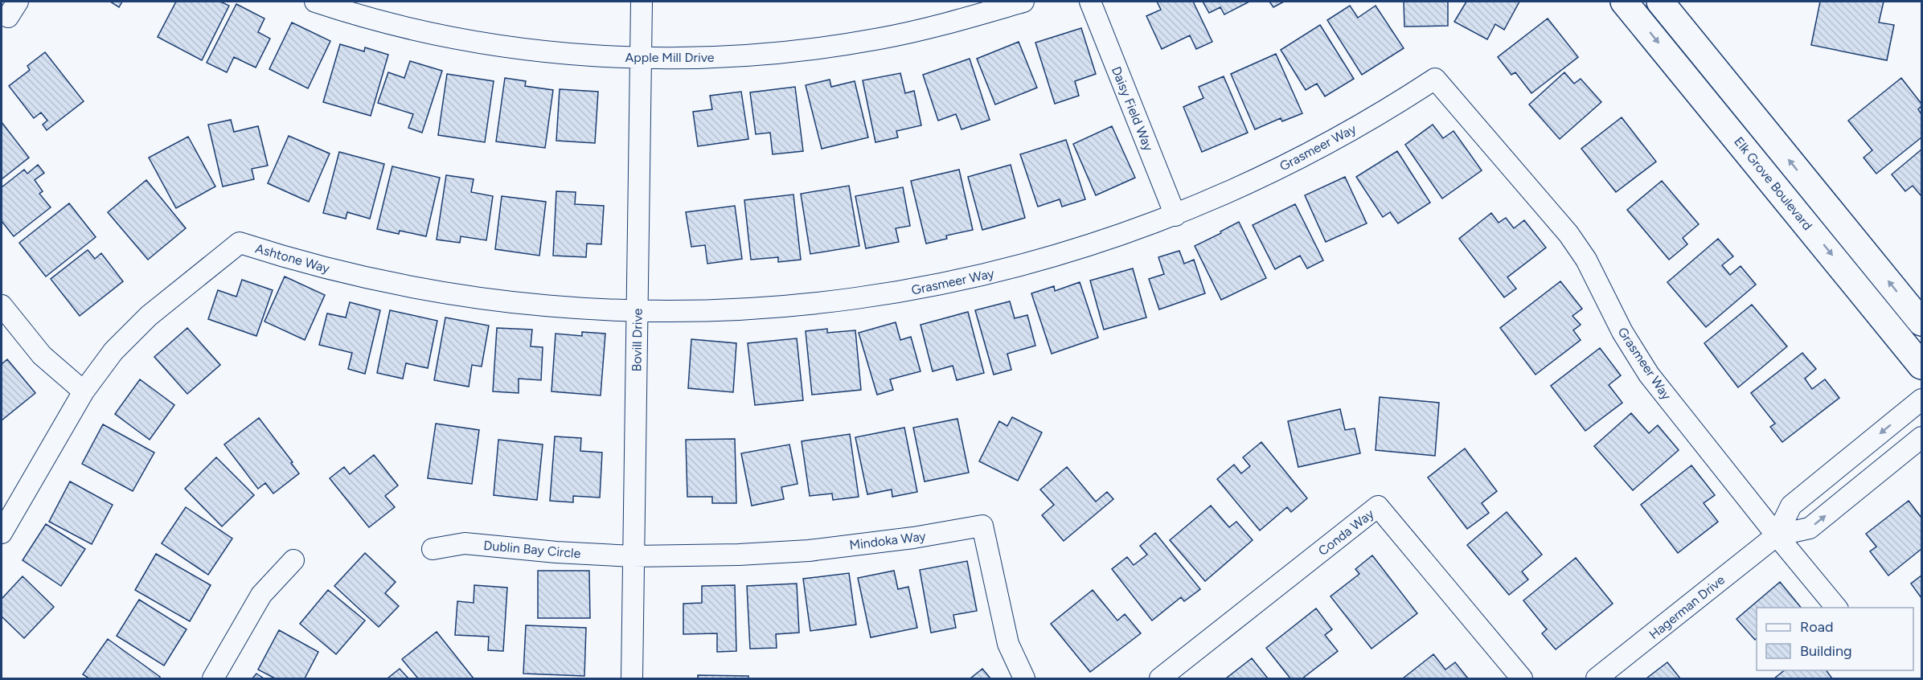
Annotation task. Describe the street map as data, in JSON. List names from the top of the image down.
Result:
{
  "streets": {
    "main road": ["Elk Grove Boulevard"],
    "street": [
      "Apple Mill Drive",
      "Daisy Field Way",
      "Grasmeer Way",
      "Ashtone Way",
      "Bovill Drive",
      "Conda Way",
      "Mindoka Way",
      "Dublin Bay Circle",
      "Hagerman Drive"
    ]
  },
  "crossings": [
    ["Apple Mill Drive", "Bovill Drive"],
    ["Daisy Field Way", "Grasmeer Way"],
    ["Grasmeer Way", "Ashtone Way"],
    ["Grasmeer Way", "Bovill Drive"],
    ["Grasmeer Way", "Hagerman Drive"],
    ["Ashtone Way", "Bovill Drive"],
    ["Bovill Drive", "Mindoka Way"],
    ["Bovill Drive", "Dublin Bay Circle"],
    ["Mindoka Way", "Dublin Bay Circle"]
  ],
  "legend": ["Road", "Building"]
}
